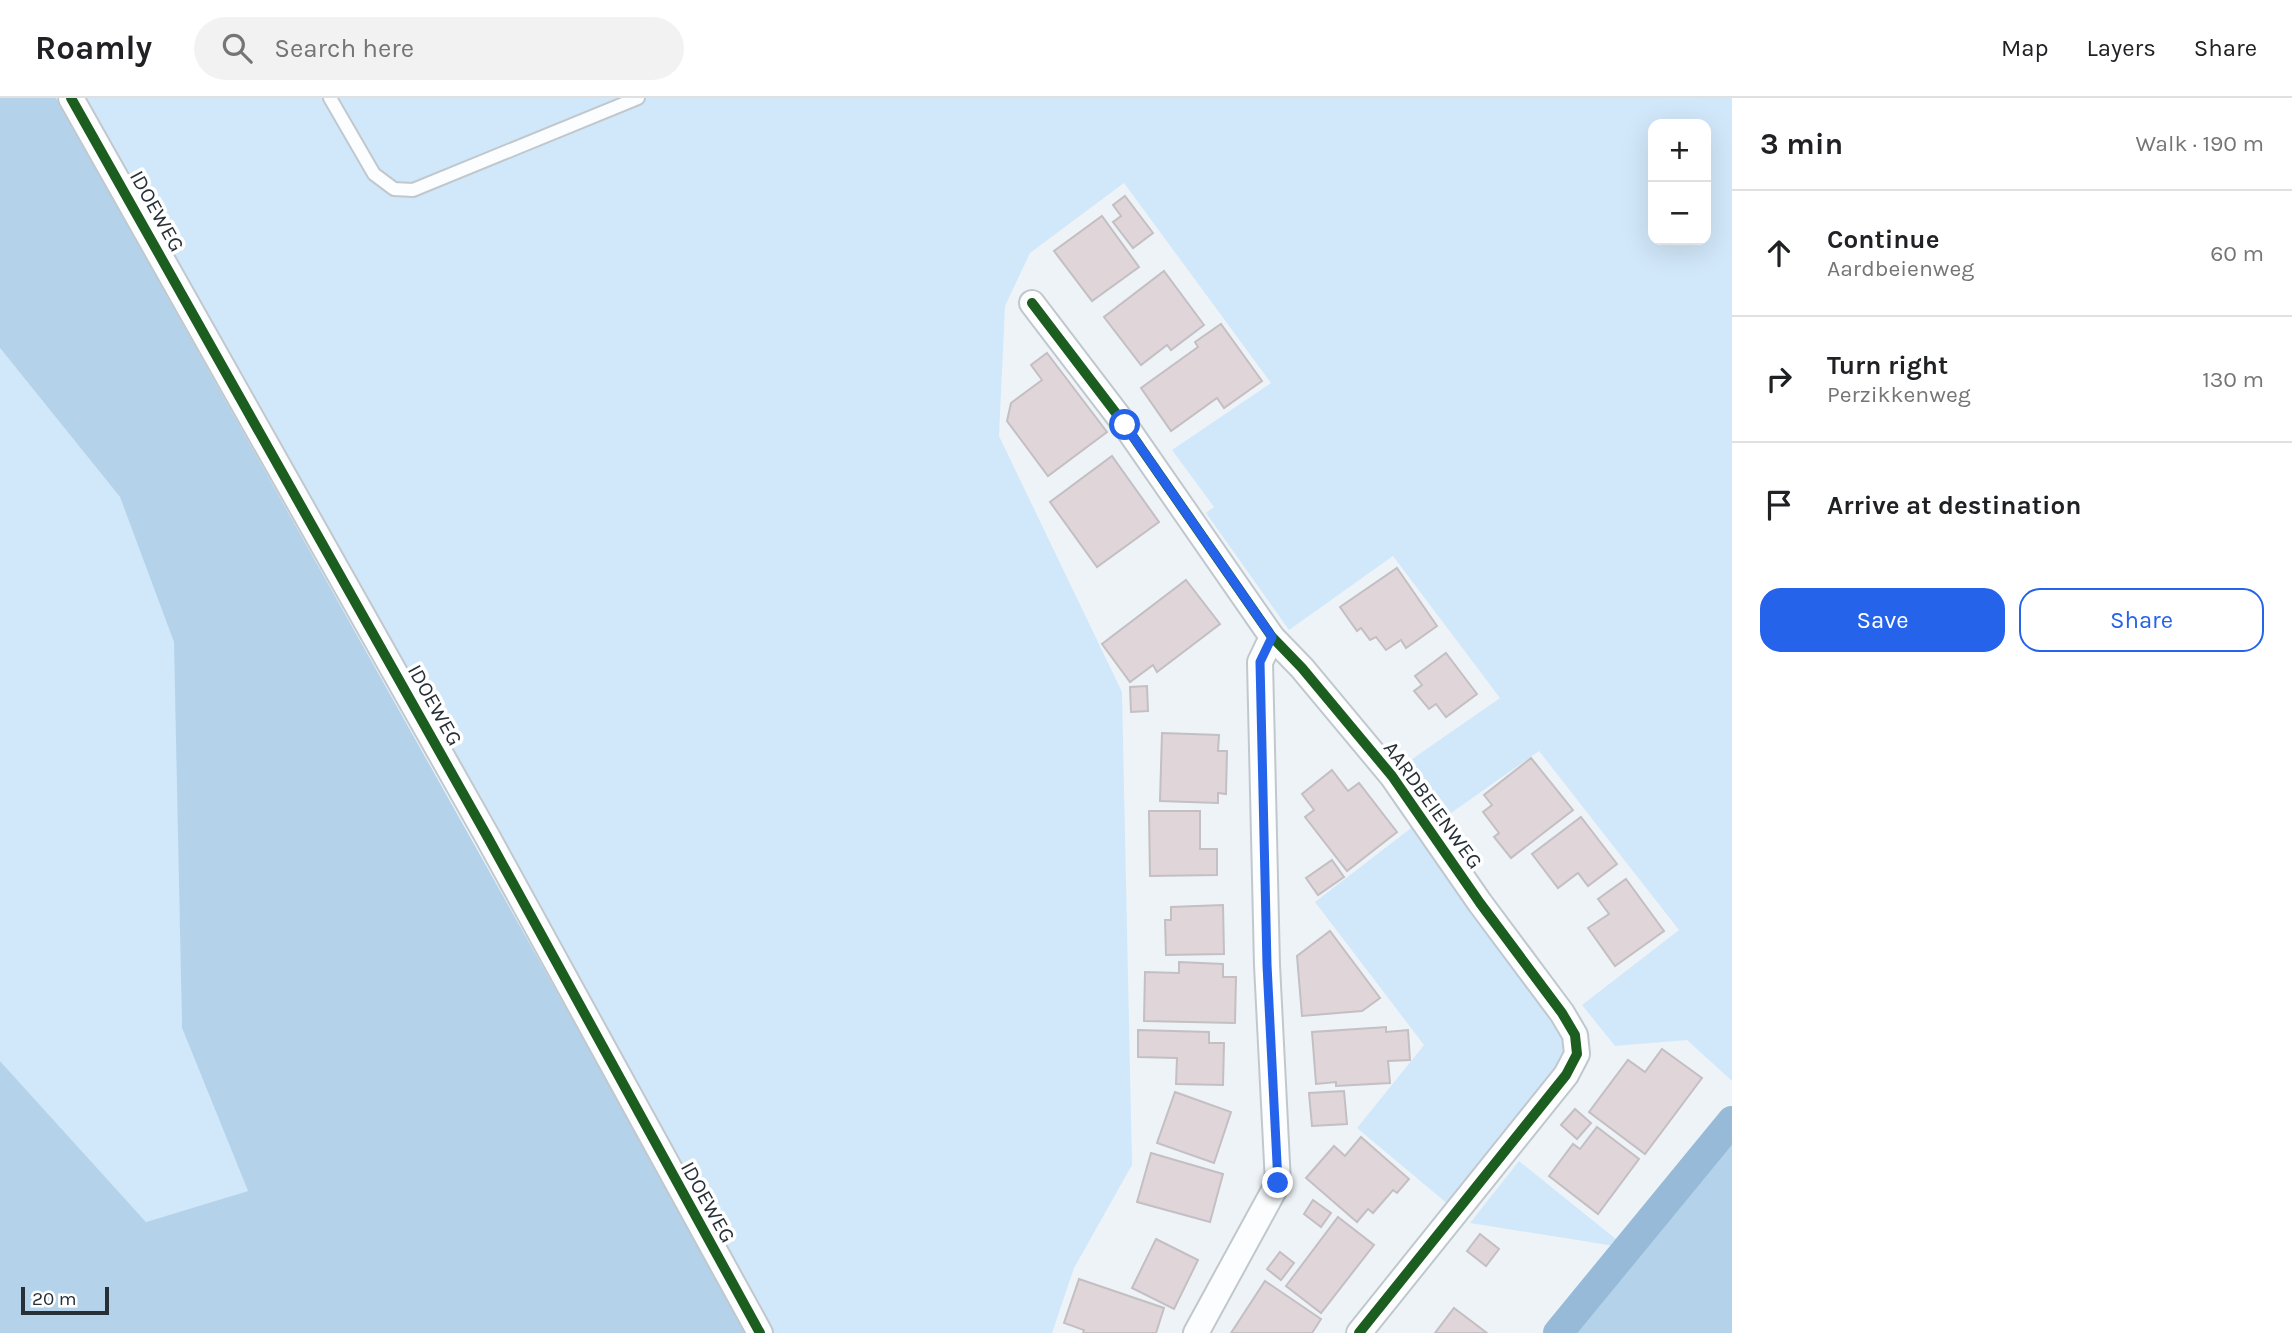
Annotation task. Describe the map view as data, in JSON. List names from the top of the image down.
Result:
{
  "streets": {
    "street": ["IDOEWEG", "AARDBEIENWEG"]
  },
  "scale_bar": "20 m",
  "page": {
    "header": "Roamly",
    "search": "Search here",
    "nav": ["Map", "Layers", "Share"],
    "heading": ["3 min", "Walk · 190 m"],
    "map_buttons": ["+", "−"],
    "list": [
      ["Continue", "Aardbeienweg", "60 m"],
      ["Turn right", "Perzikkenweg", "130 m"],
      "Arrive at destination"
    ],
    "buttons": ["Save", "Share"],
    "scale": "20 m"
  }
}
